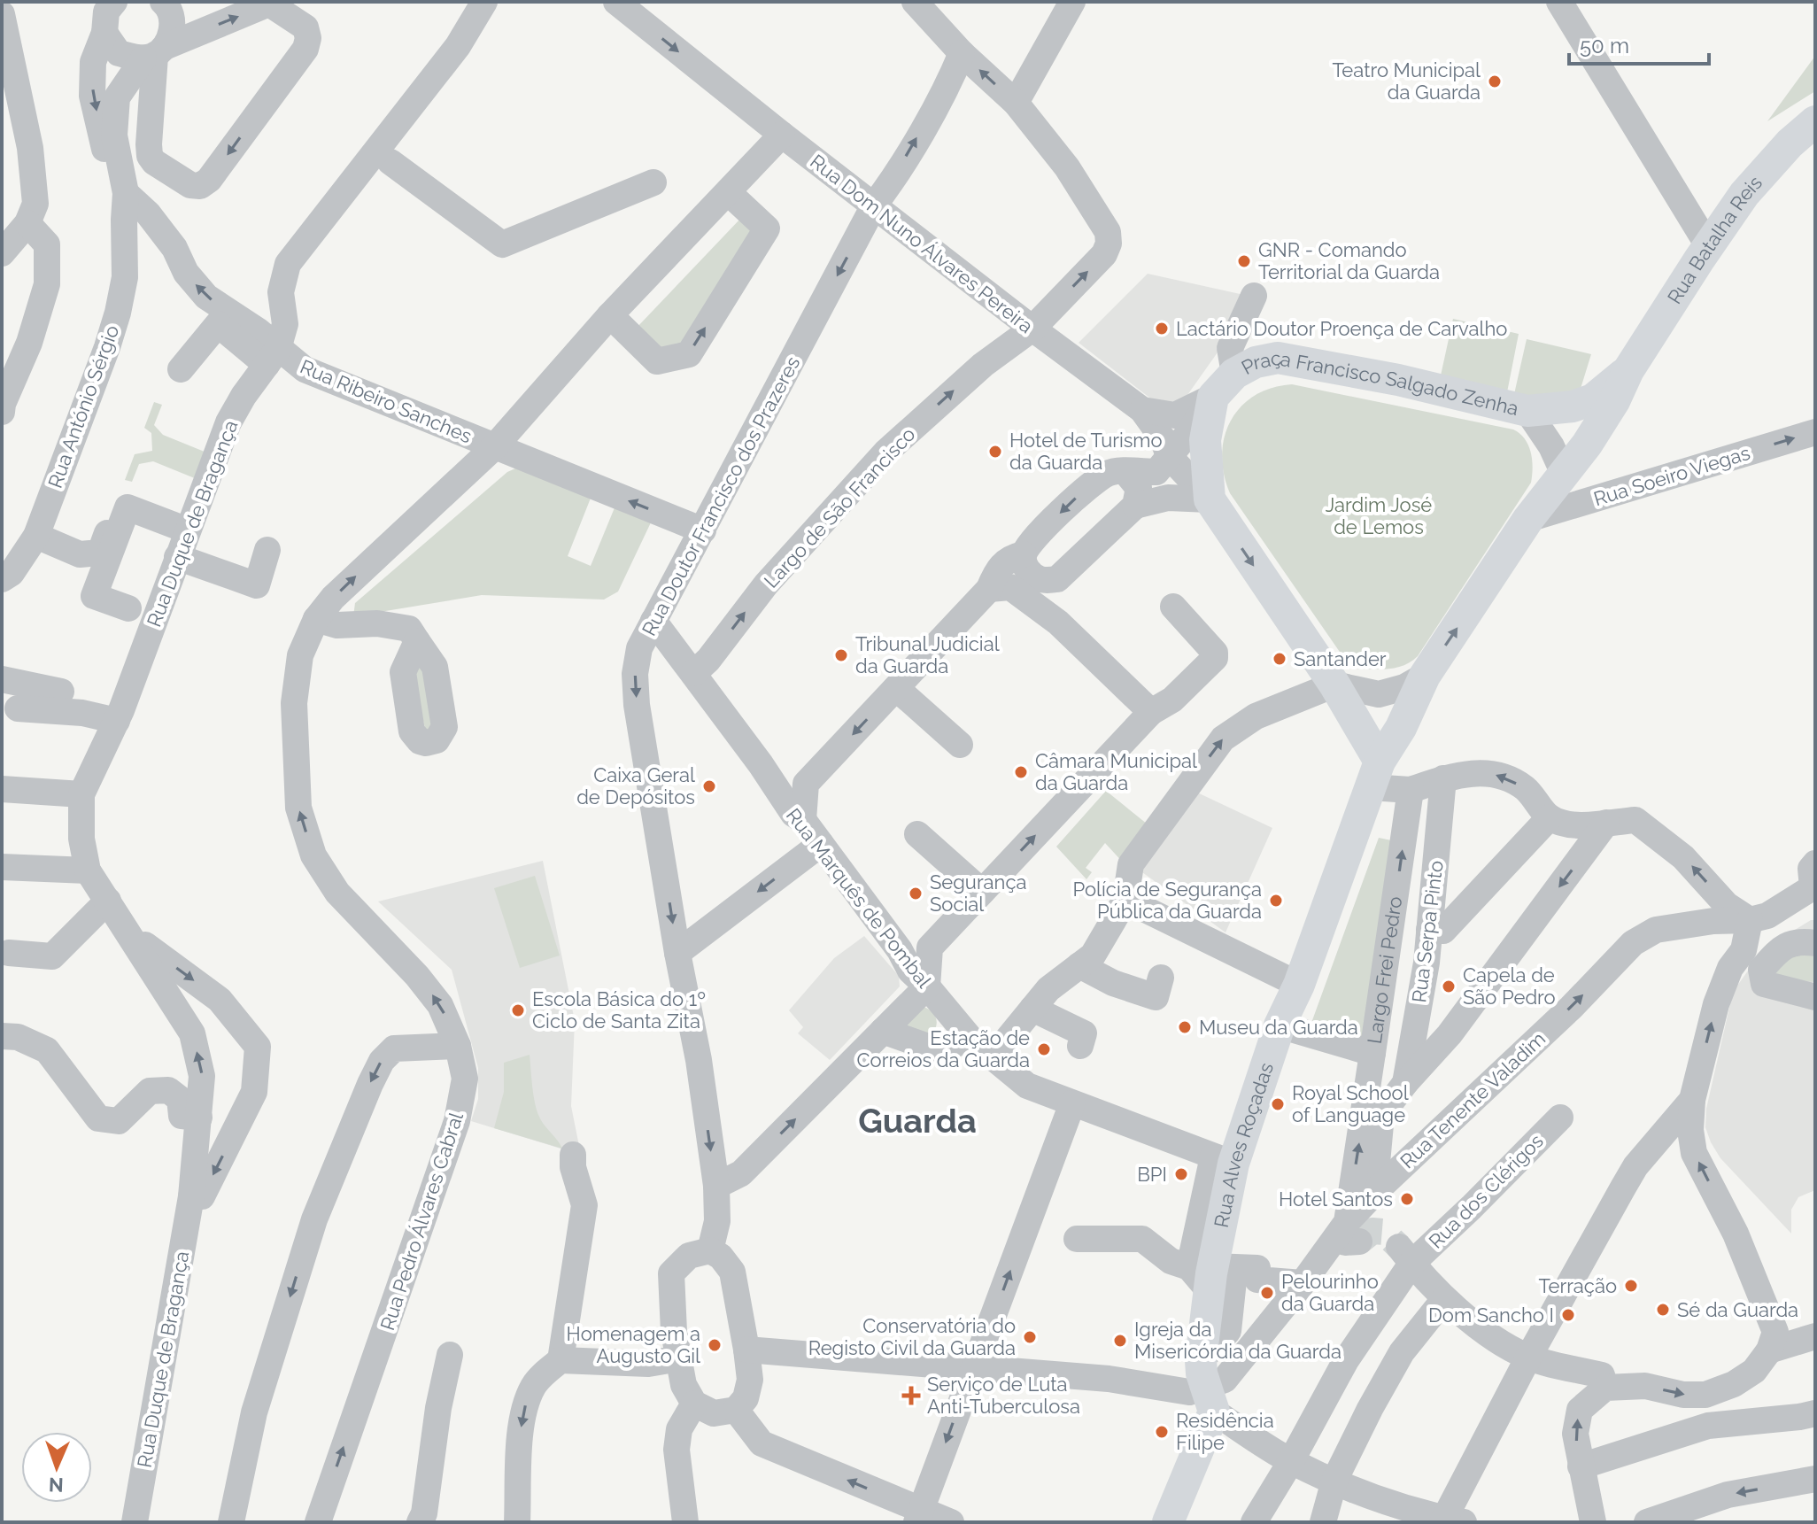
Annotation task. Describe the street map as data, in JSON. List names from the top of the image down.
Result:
{
  "streets": {
    "main road": ["Rua Batalha Reis", "Praça Francisco Salgado Zenha", "Rua Alves Roçadas"],
    "street": [
      "Rua Dom Nuno Álvares Pereira",
      "Rua Ribeiro Sanches",
      "Rua António Sérgio",
      "Rua Soeiro Viegas",
      "Rua Doutor Francisco dos Prazeres",
      "Largo de São Francisco",
      "Rua Duque de Bragança",
      "Rua Marquês de Pombal",
      "Rua Serpa Pinto",
      "Largo Frei Pedro",
      "Rua Tenente Valadim",
      "Rua dos Clérigos",
      "Rua Pedro Álvares Cabral"
    ]
  },
  "crossings": [
    ["Rua Batalha Reis", "Praça Francisco Salgado Zenha"],
    ["Rua Batalha Reis", "Rua Soeiro Viegas"],
    ["Rua Dom Nuno Álvares Pereira", "Praça Francisco Salgado Zenha"],
    ["Rua Dom Nuno Álvares Pereira", "Rua Doutor Francisco dos Prazeres"],
    ["Rua Dom Nuno Álvares Pereira", "Largo de São Francisco"],
    ["Rua Dom Nuno Álvares Pereira", "Rua Pedro Álvares Cabral"],
    ["Rua Ribeiro Sanches", "Rua António Sérgio"],
    ["Rua Ribeiro Sanches", "Rua Doutor Francisco dos Prazeres"],
    ["Rua Ribeiro Sanches", "Rua Duque de Bragança"],
    ["Rua Ribeiro Sanches", "Rua Pedro Álvares Cabral"],
    ["Rua Doutor Francisco dos Prazeres", "Rua Marquês de Pombal"],
    ["Largo de São Francisco", "Rua Marquês de Pombal"],
    ["Rua Marquês de Pombal", "Rua Alves Roçadas"],
    ["Largo Frei Pedro", "Rua Alves Roçadas"],
    ["Rua Tenente Valadim", "Rua Alves Roçadas"]
  ],
  "one_way": ["Rua Ribeiro Sanches", "Rua Soeiro Viegas", "Largo Frei Pedro"],
  "districts": ["Guarda"],
  "parks": ["Jardim José de Lemos"],
  "places": {
    "other": [
      "Teatro Municipal da Guarda",
      "GNR - Comando Territorial da Guarda",
      "Lactário Doutor Proença de Carvalho",
      "Hotel de Turismo da Guarda",
      "Tribunal Judicial da Guarda",
      "Santander",
      "Câmara Municipal da Guarda",
      "Caixa Geral de Depósitos",
      "Segurança Social",
      "Polícia de Segurança Pública da Guarda",
      "Capela de São Pedro",
      "Escola Básica do 1º Ciclo de Santa Zita",
      "Museu da Guarda",
      "Estação de Correios da Guarda",
      "Royal School of Language",
      "BPI",
      "Hotel Santos",
      "Terração",
      "Pelourinho da Guarda",
      "Sé da Guarda",
      "Dom Sancho I",
      "Conservatória do Registo Civil da Guarda",
      "Igreja da Misericórdia da Guarda",
      "Homenagem a Augusto Gil",
      "Residência Filipe"
    ],
    "health": ["Serviço de Luta Anti-Tuberculosa"]
  },
  "scale_bar": "50 m",
  "north": "bottom"
}
